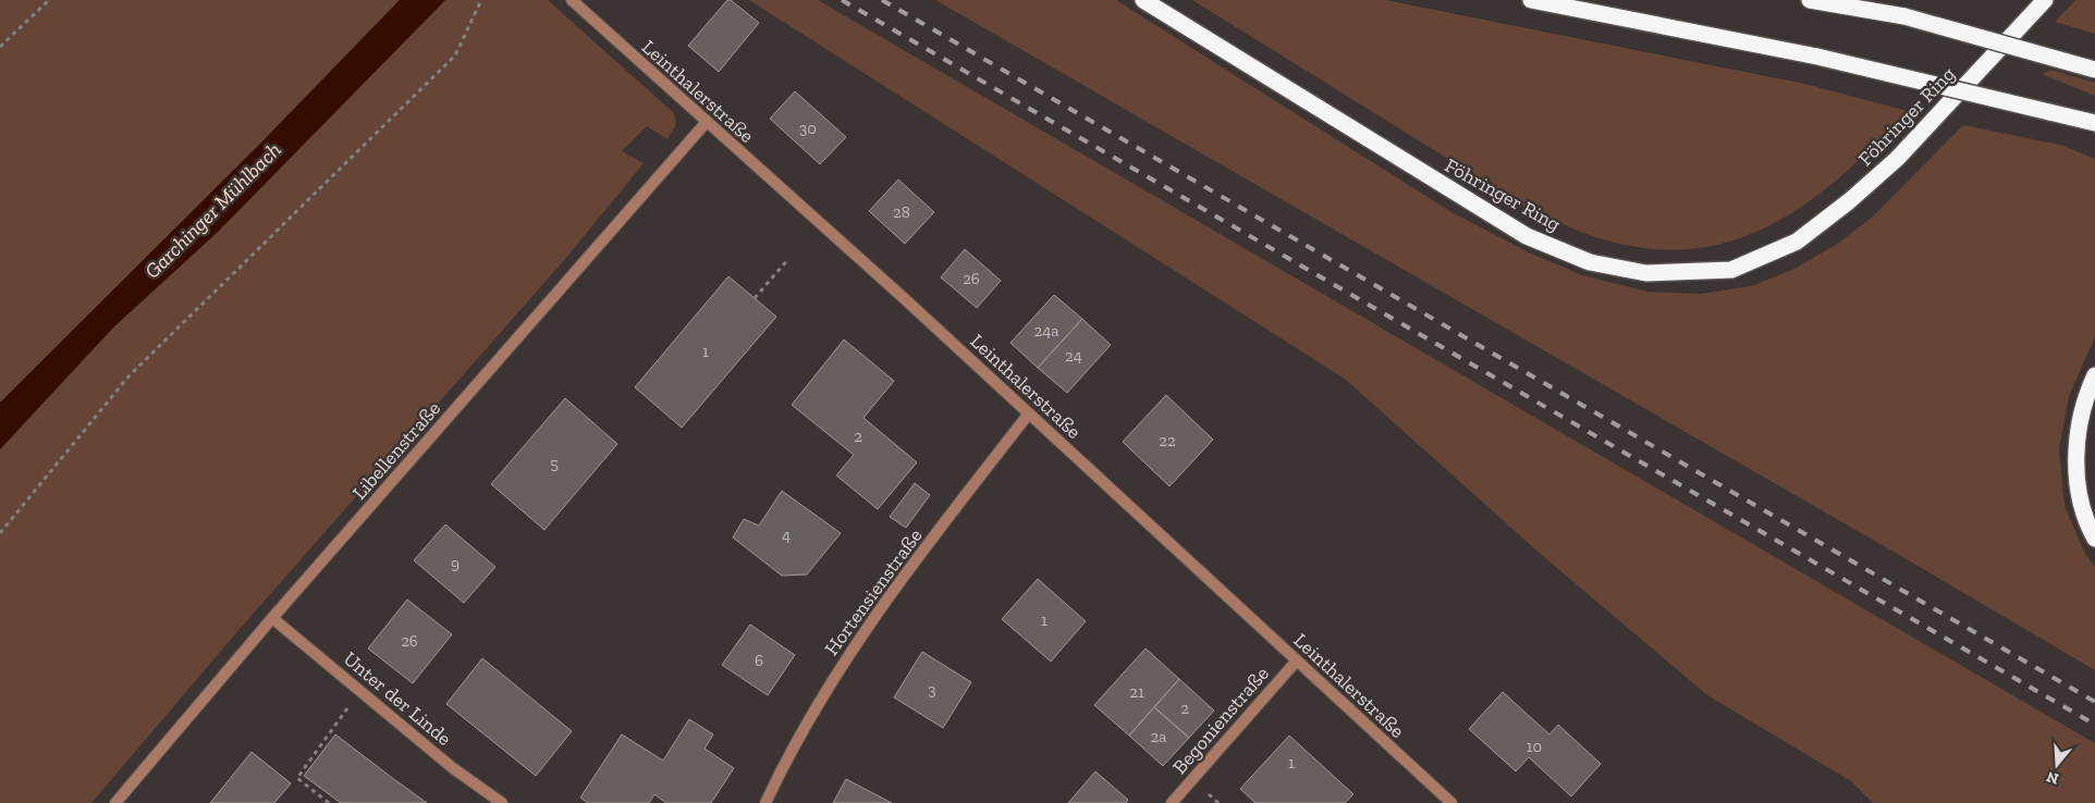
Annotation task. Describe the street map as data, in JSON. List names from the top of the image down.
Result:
{
  "streets": {
    "highway": ["Föhringer Ring"],
    "street": [
      "Leinthalerstraße",
      "Libellenstraße",
      "Hortensienstraße",
      "Unter der Linde",
      "Begonienstraße"
    ]
  },
  "crossings": [
    ["Leinthalerstraße", "Libellenstraße"],
    ["Leinthalerstraße", "Hortensienstraße"],
    ["Leinthalerstraße", "Begonienstraße"],
    ["Libellenstraße", "Unter der Linde"]
  ],
  "water": ["Garchinger Mühlbach"],
  "house_numbers": [
    "30",
    "28",
    "26",
    "24a",
    "1",
    "24",
    "2",
    "22",
    "5",
    "4",
    "9",
    "1",
    "26",
    "6",
    "3",
    "21",
    "2",
    "2a",
    "10",
    "1"
  ],
  "north": "bottom"
}
